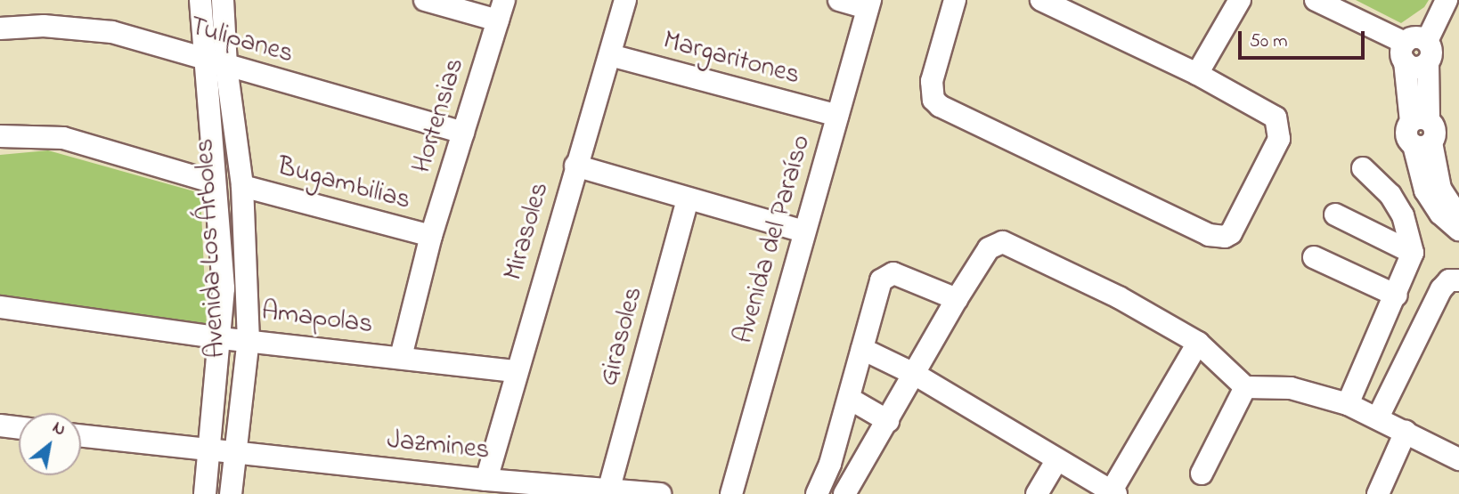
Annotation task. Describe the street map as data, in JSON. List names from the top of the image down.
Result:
{
  "streets": {
    "street": [
      "Tulipanes",
      "Margaritones",
      "Hortensias",
      "Bugambilias",
      "Mirasoles",
      "Avenida del Paraíso",
      "Avenida Los Árboles",
      "Amapolas",
      "Girasoles",
      "Jazmines"
    ]
  },
  "crossings": [
    ["Tulipanes", "Hortensias"],
    ["Tulipanes", "Avenida Los Árboles"],
    ["Margaritones", "Mirasoles"],
    ["Margaritones", "Avenida del Paraíso"],
    ["Hortensias", "Bugambilias"],
    ["Hortensias", "Amapolas"],
    ["Bugambilias", "Avenida Los Árboles"],
    ["Mirasoles", "Amapolas"],
    ["Mirasoles", "Jazmines"],
    ["Avenida Los Árboles", "Amapolas"],
    ["Avenida Los Árboles", "Jazmines"],
    ["Girasoles", "Jazmines"]
  ],
  "scale_bar": "50 m",
  "north": "top right"
}
